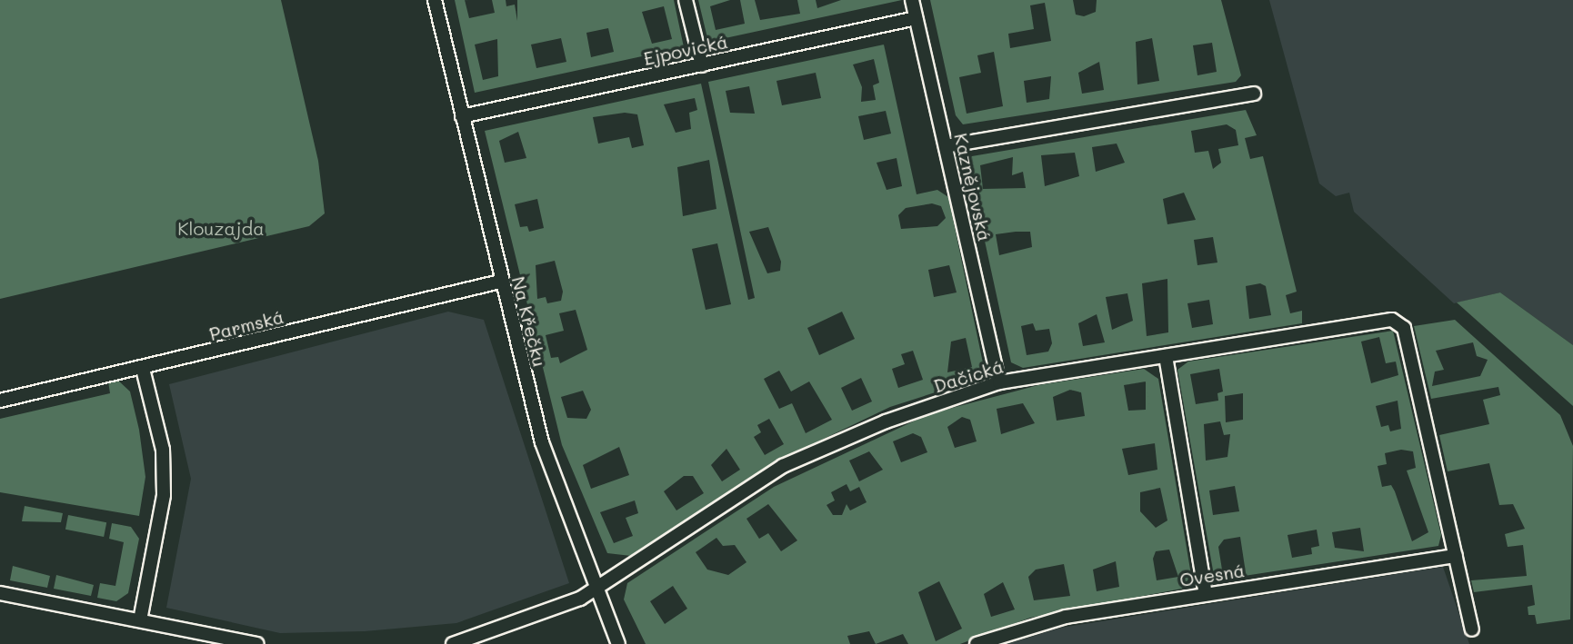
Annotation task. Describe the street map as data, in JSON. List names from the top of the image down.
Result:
{
  "streets": {
    "street": [
      "Ejpovická",
      "Kaznějovská",
      "Na Křečku",
      "Parmská",
      "Dačická",
      "Ovesná"
    ]
  },
  "crossings": [
    ["Ejpovická", "Kaznějovská"],
    ["Ejpovická", "Na Křečku"],
    ["Kaznějovská", "Dačická"],
    ["Na Křečku", "Parmská"],
    ["Na Křečku", "Dačická"],
    ["Dačická", "Ovesná"]
  ],
  "parks": ["Klouzajda"]
}
